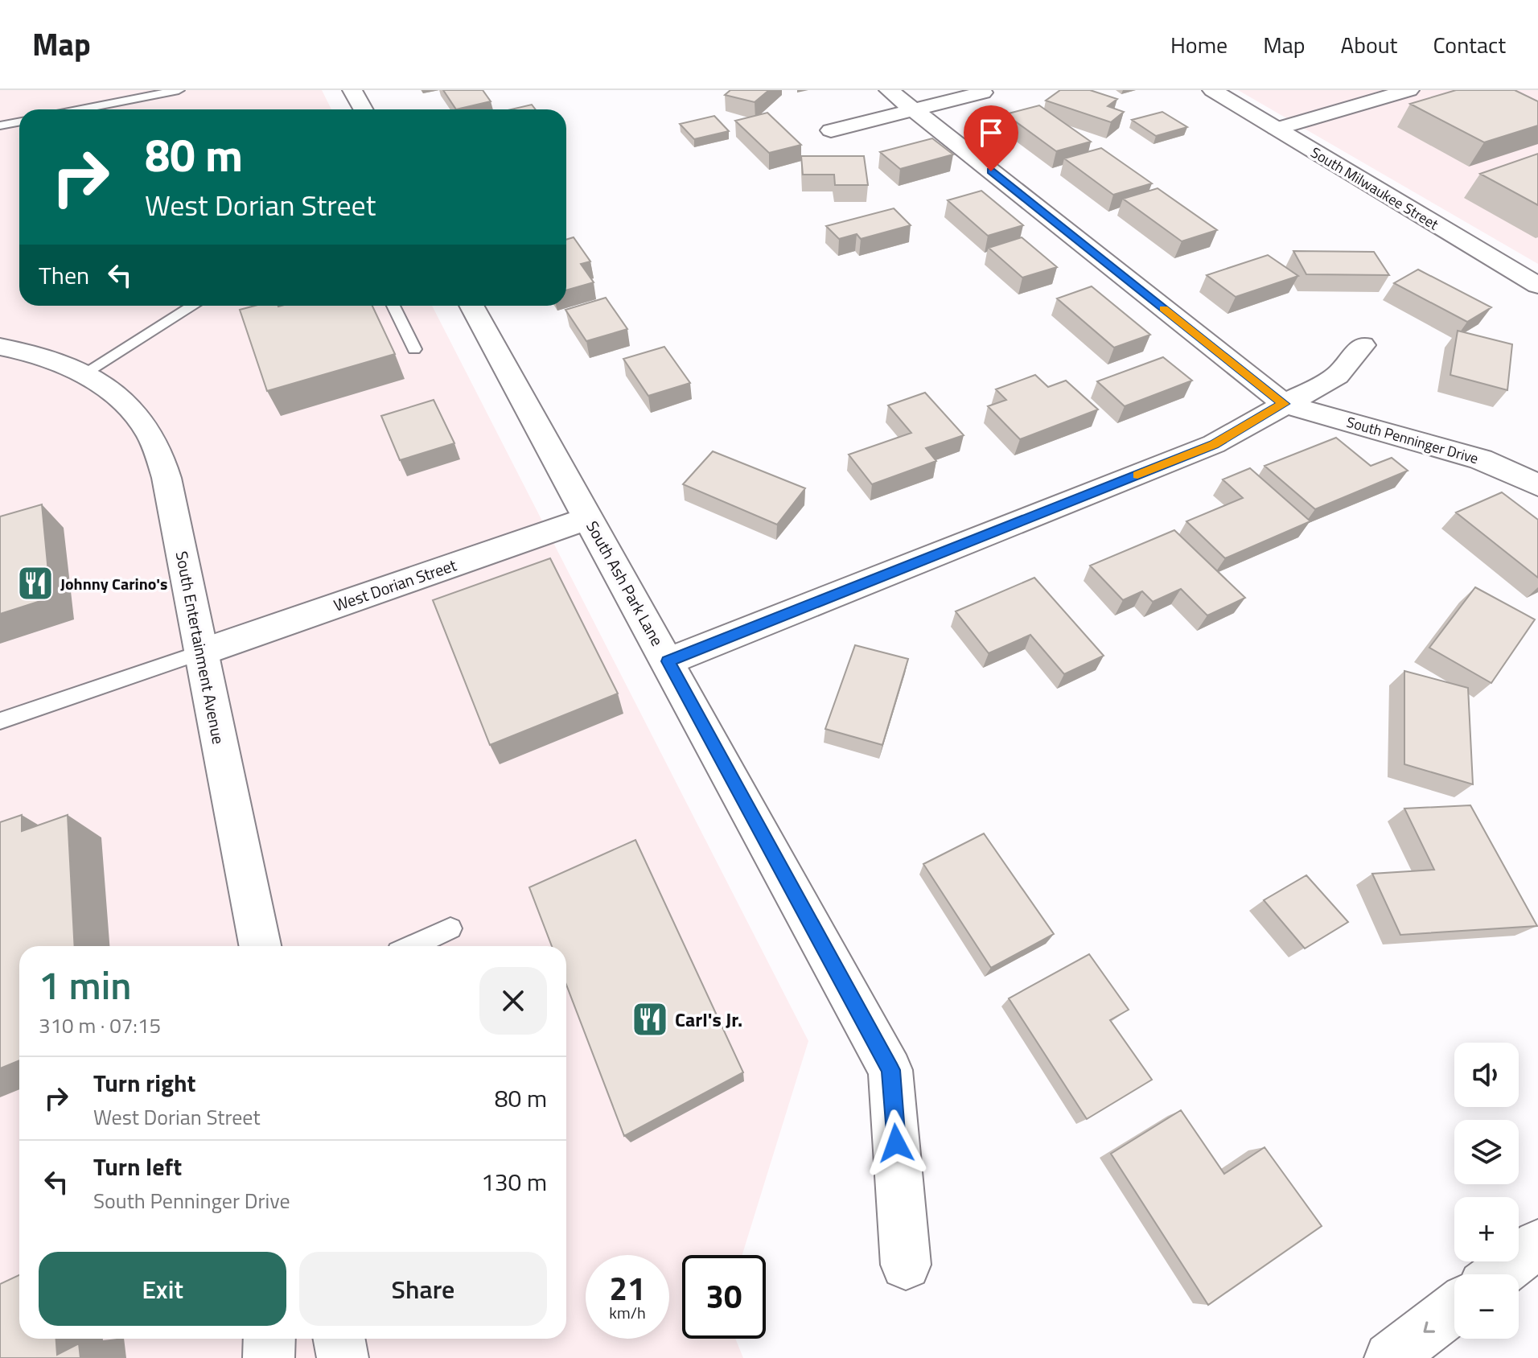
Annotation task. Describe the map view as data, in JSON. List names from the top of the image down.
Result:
{
  "streets": {
    "street": [
      "South Milwaukee Street",
      "South Penninger Drive",
      "South Ash Park Lane",
      "West Dorian Street",
      "South Entertainment Avenue"
    ]
  },
  "crossings": [
    ["South Ash Park Lane", "West Dorian Street"],
    ["West Dorian Street", "South Entertainment Avenue"]
  ],
  "places": {
    "restaurant": ["Johnny Carino's", "Carl's Jr."]
  },
  "page": {
    "header": "Map",
    "nav": [
      "Home",
      "Map",
      "About",
      "Contact"
    ],
    "turn": ["80 m", "West Dorian Street"],
    "then": "Then",
    "heading": ["1 min", "310 m · 07:15"],
    "map_buttons": ["+", "−"],
    "list": [
      {
        "name": "Turn right",
        "note": "West Dorian Street",
        "value": "80 m"
      },
      {
        "name": "Turn left",
        "note": "South Penninger Drive",
        "value": "130 m"
      }
    ],
    "buttons": ["Exit", "Share"],
    "speed": "21 km/h",
    "limit": "30"
  }
}
